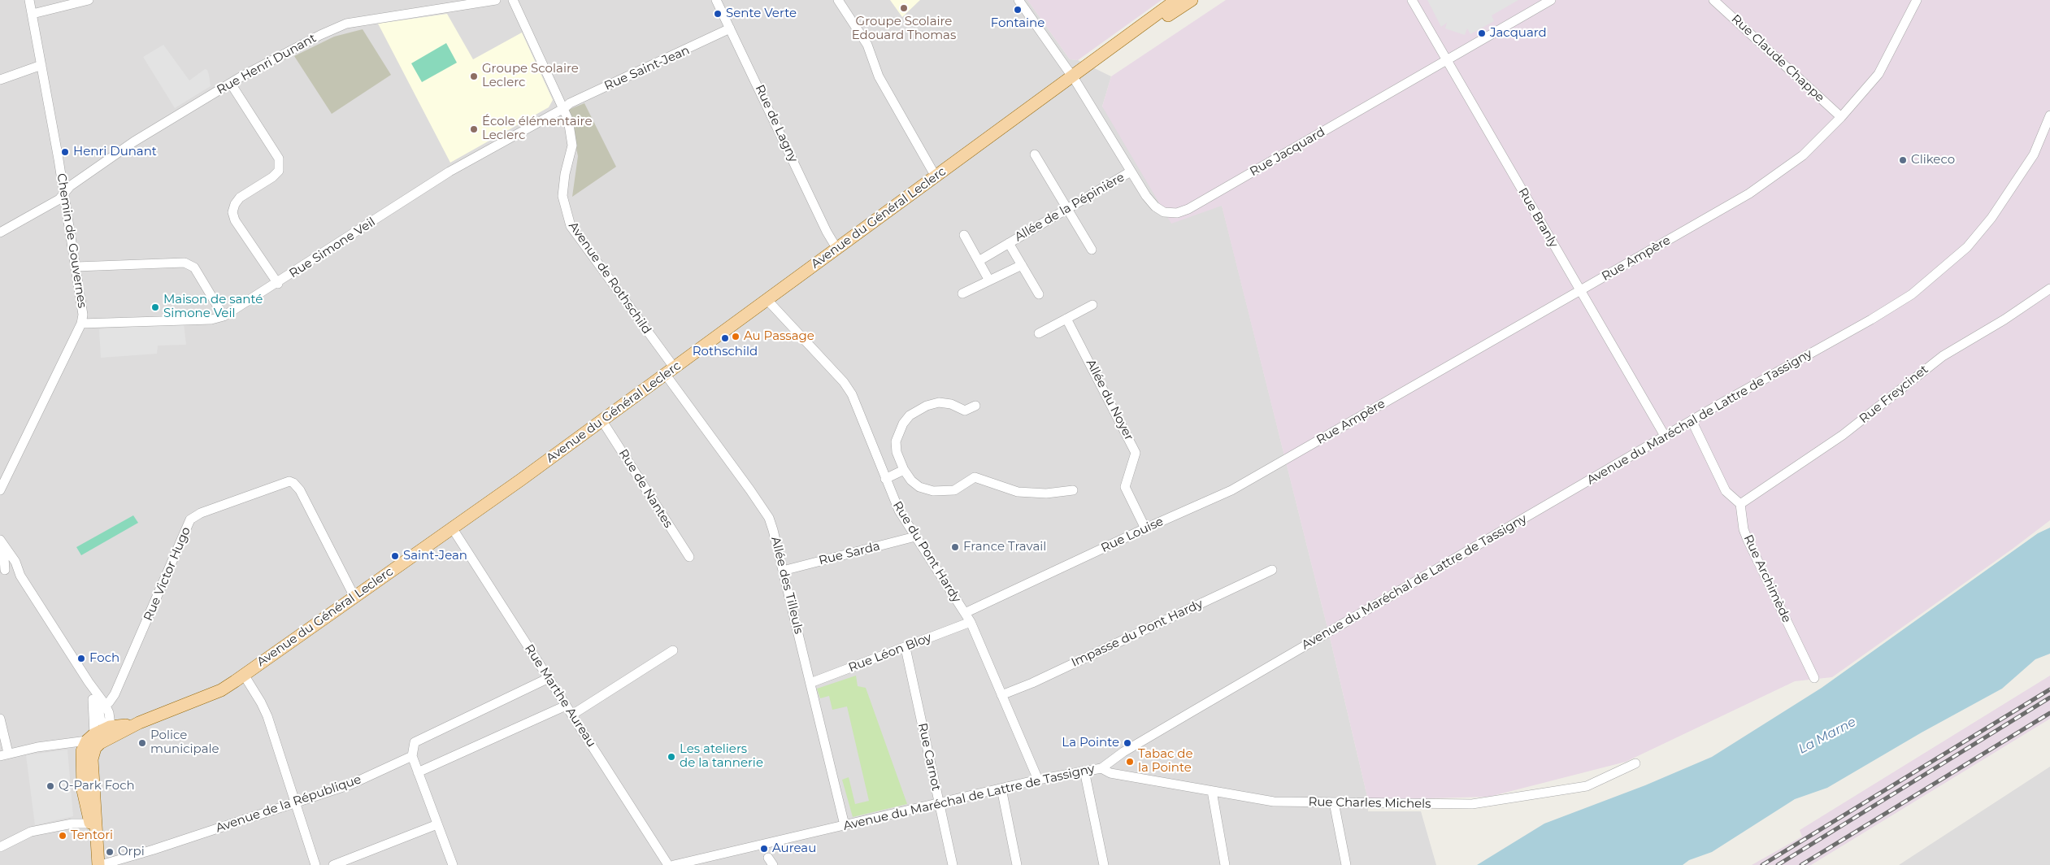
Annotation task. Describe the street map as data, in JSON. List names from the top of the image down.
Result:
{
  "streets": {
    "main road": ["Avenue du Général Leclerc"],
    "street": [
      "Rue Claude Chappe",
      "Rue Henri Dunant",
      "Rue Saint-Jean",
      "Rue de Lagny",
      "Rue Jacquard",
      "Allée de la Pépinière",
      "Rue Branly",
      "Chemin de Gouvernes",
      "Rue Simone Veil",
      "Rue Ampère",
      "Avenue de Rothschild",
      "Rue Freycinet",
      "Allée du Noyer",
      "Avenue du Maréchal de Lattre de Tassigny",
      "Rue de Nantes",
      "Rue Louise",
      "Rue du Pont Hardy",
      "Rue Sarda",
      "Rue Victor Hugo",
      "Rue Archimède",
      "Allée des Tilleuls",
      "Impasse du Pont Hardy",
      "Rue Léon Bloy",
      "Rue Marthe Aureau",
      "Rue Carnot",
      "Rue Charles Michels",
      "Avenue de la République"
    ]
  },
  "crossings": [
    ["Rue Claude Chappe", "Rue Ampère"],
    ["Rue Henri Dunant", "Chemin de Gouvernes"],
    ["Rue Saint-Jean", "Rue de Lagny"],
    ["Rue Saint-Jean", "Rue Simone Veil"],
    ["Rue Saint-Jean", "Avenue de Rothschild"],
    ["Rue de Lagny", "Avenue du Général Leclerc"],
    ["Rue Jacquard", "Allée de la Pépinière"],
    ["Rue Jacquard", "Avenue du Général Leclerc"],
    ["Rue Jacquard", "Rue Branly"],
    ["Avenue du Général Leclerc", "Avenue de Rothschild"],
    ["Avenue du Général Leclerc", "Rue de Nantes"],
    ["Avenue du Général Leclerc", "Rue du Pont Hardy"],
    ["Avenue du Général Leclerc", "Rue Victor Hugo"],
    ["Avenue du Général Leclerc", "Allée des Tilleuls"],
    ["Avenue du Général Leclerc", "Rue Marthe Aureau"],
    ["Rue Branly", "Rue Ampère"],
    ["Rue Branly", "Avenue du Maréchal de Lattre de Tassigny"],
    ["Chemin de Gouvernes", "Rue Simone Veil"],
    ["Rue Simone Veil", "Avenue de Rothschild"],
    ["Rue Ampère", "Rue Louise"],
    ["Avenue de Rothschild", "Allée des Tilleuls"],
    ["Rue Freycinet", "Rue Archimède"],
    ["Allée du Noyer", "Rue Louise"],
    ["Avenue du Maréchal de Lattre de Tassigny", "Rue du Pont Hardy"],
    ["Avenue du Maréchal de Lattre de Tassigny", "Allée des Tilleuls"],
    ["Avenue du Maréchal de Lattre de Tassigny", "Rue Carnot"],
    ["Avenue du Maréchal de Lattre de Tassigny", "Rue Charles Michels"],
    ["Rue Louise", "Rue du Pont Hardy"],
    ["Rue du Pont Hardy", "Rue Sarda"],
    ["Rue du Pont Hardy", "Impasse du Pont Hardy"],
    ["Rue du Pont Hardy", "Rue Léon Bloy"],
    ["Rue Sarda", "Allée des Tilleuls"],
    ["Allée des Tilleuls", "Rue Léon Bloy"],
    ["Rue Léon Bloy", "Rue Carnot"]
  ],
  "water": ["La Marne"],
  "places": [
    "Groupe Scolaire Edouard Thomas",
    "Fontaine",
    "Sente Verte",
    "Jacquard",
    "Groupe Scolaire Leclerc",
    "École élémentaire Leclerc",
    "Henri Dunant",
    "Clikeco",
    "Maison de santé Simone Veil",
    "Au Passage",
    "Rothschild",
    "France Travail",
    "Saint-Jean",
    "Foch",
    "Police municipale",
    "La Pointe",
    "Les ateliers de la tannerie",
    "Tabac de la Pointe",
    "Q-Park Foch",
    "Tentori",
    "Aureau",
    "Orpi"
  ]
}
